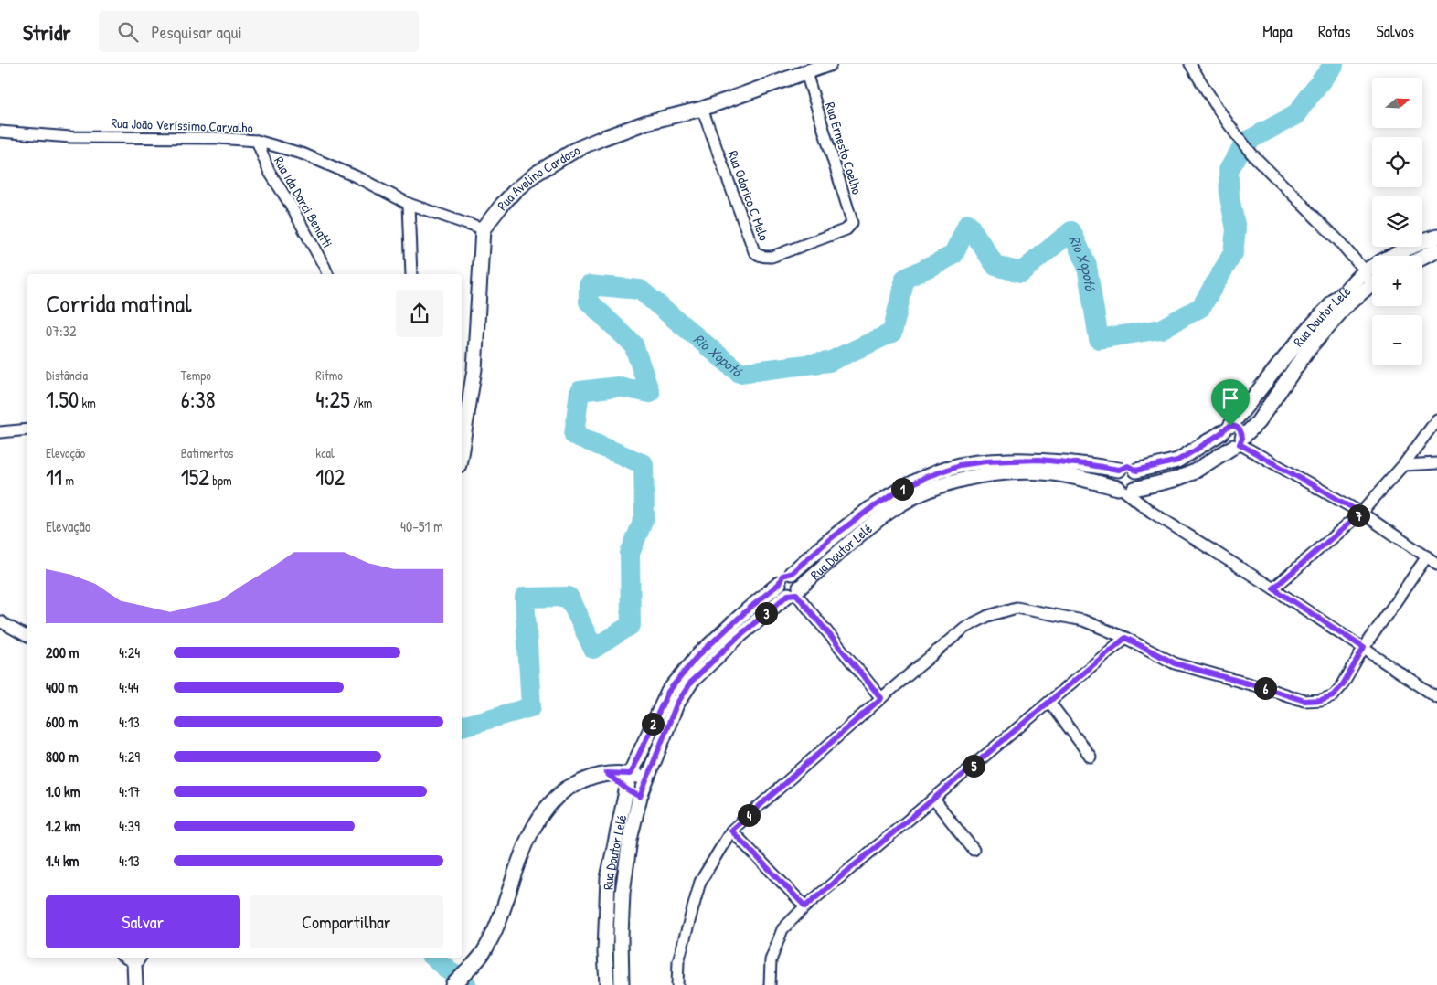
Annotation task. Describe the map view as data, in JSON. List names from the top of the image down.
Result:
{
  "streets": {
    "street": [
      "Rua João Veríssimo Carvalho",
      "Rua Ernesto Coelho",
      "Rua Avelino Cardoso",
      "Rua Odorico C Melo",
      "Rua Ida Darci Benatti",
      "Rua Doutor Lelé"
    ]
  },
  "crossings": [
    ["Rua João Veríssimo Carvalho", "Rua Avelino Cardoso"],
    ["Rua João Veríssimo Carvalho", "Rua Ida Darci Benatti"],
    ["Rua Ernesto Coelho", "Rua Avelino Cardoso"],
    ["Rua Ernesto Coelho", "Rua Odorico C Melo"],
    ["Rua Avelino Cardoso", "Rua Odorico C Melo"]
  ],
  "water": ["Rio Xopotó"],
  "north": "right",
  "page": {
    "header": "Stridr",
    "search": "Pesquisar aqui",
    "nav": ["Mapa", "Rotas", "Salvos"],
    "map_buttons": ["+", "−"],
    "heading": ["Corrida matinal", "07:32"],
    "stats": [
      ["Distância", "1.50 km"],
      ["Tempo", "6:38"],
      ["Ritmo", "4:25 /km"],
      ["Elevação", "11 m"],
      ["Batimentos", "152 bpm"],
      ["kcal", "102"]
    ],
    "pins": [
      "1",
      "7",
      "3",
      "6",
      "2",
      "5",
      "4"
    ],
    "chart": ["Elevação", "40–51 m"],
    "list": [
      {
        "name": "200 m",
        "note": "4:24"
      },
      {
        "name": "400 m",
        "note": "4:44"
      },
      {
        "name": "600 m",
        "note": "4:13"
      },
      {
        "name": "800 m",
        "note": "4:29"
      },
      {
        "name": "1.0 km",
        "note": "4:17"
      },
      {
        "name": "1.2 km",
        "note": "4:39"
      },
      {
        "name": "1.4 km",
        "note": "4:13"
      }
    ],
    "buttons": ["Salvar", "Compartilhar"]
  }
}
